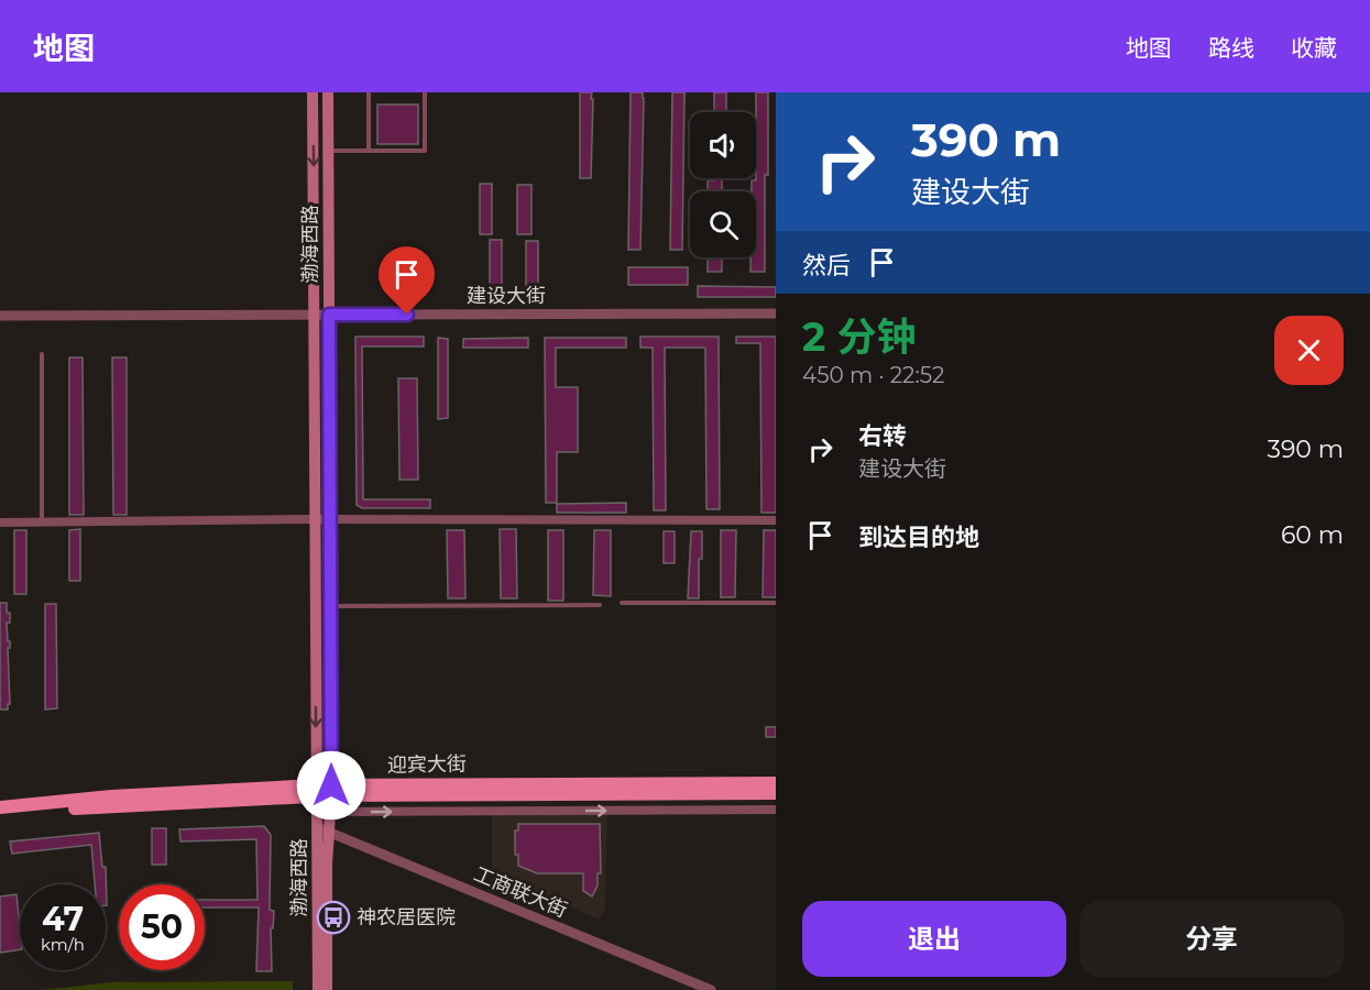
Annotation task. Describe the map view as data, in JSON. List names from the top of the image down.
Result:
{
  "streets": {
    "main road": ["渤海西路", "迎宾大街"],
    "street": ["建设大街", "工商联大街"]
  },
  "crossings": [
    ["渤海西路", "建设大街"],
    ["渤海西路", "迎宾大街"],
    ["渤海西路", "工商联大街"]
  ],
  "places": {
    "bus stop": ["神农居医院"]
  },
  "page": {
    "header": "地图",
    "nav": ["地图", "路线", "收藏"],
    "turn": ["390 m", "建设大街"],
    "then": "然后",
    "heading": ["2 分钟", "450 m · 22:52"],
    "list": [
      {
        "name": "右转",
        "note": "建设大街",
        "value": "390 m"
      },
      {
        "name": "到达目的地",
        "value": "60 m"
      }
    ],
    "speed": "47 km/h",
    "limit": "50",
    "buttons": ["退出", "分享"]
  }
}
